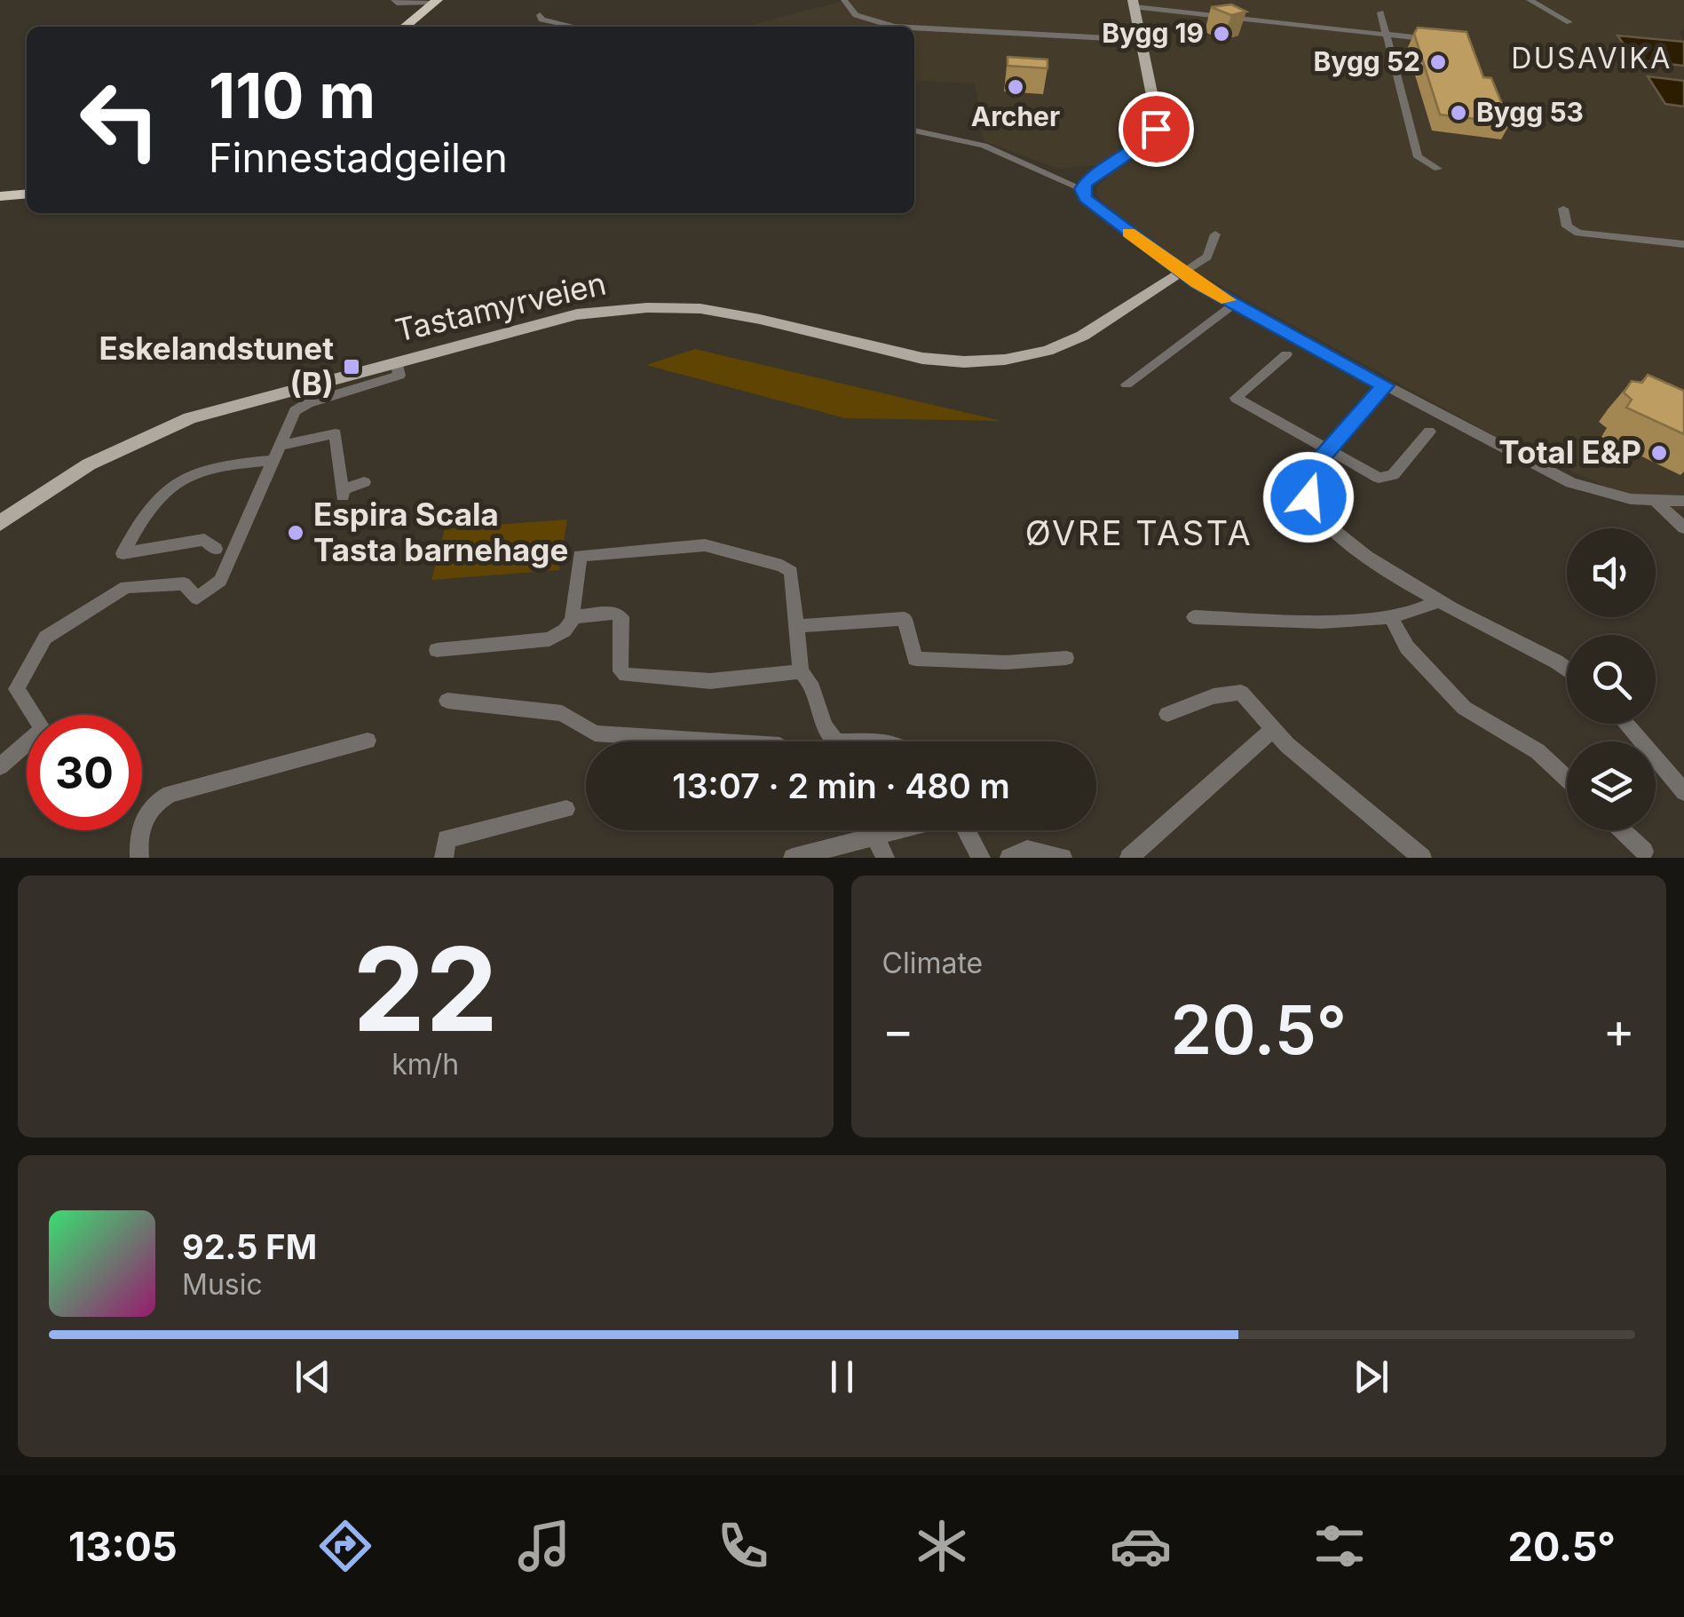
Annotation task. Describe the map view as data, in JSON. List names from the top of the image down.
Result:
{
  "streets": {
    "main road": ["Tastamyrveien"]
  },
  "districts": ["DUSAVIKA", "ØVRE TASTA"],
  "places": {
    "other": [
      "Bygg 19",
      "Bygg 52",
      "Archer",
      "Bygg 53",
      "Total E&P",
      "Espira Scala Tasta barnehage"
    ],
    "transit": ["Eskelandstunet (B)"]
  },
  "page": {
    "turn": ["110 m", "Finnestadgeilen"],
    "limit": "30",
    "trip": "13:07 · 2 min · 480 m",
    "tile": [
      ["22", "km/h"],
      "Climate"
    ],
    "heat": ["−", "20.5°", "+"],
    "song": ["92.5 FM", "Music"],
    "tabs": ["13:05", "20.5°"]
  }
}
